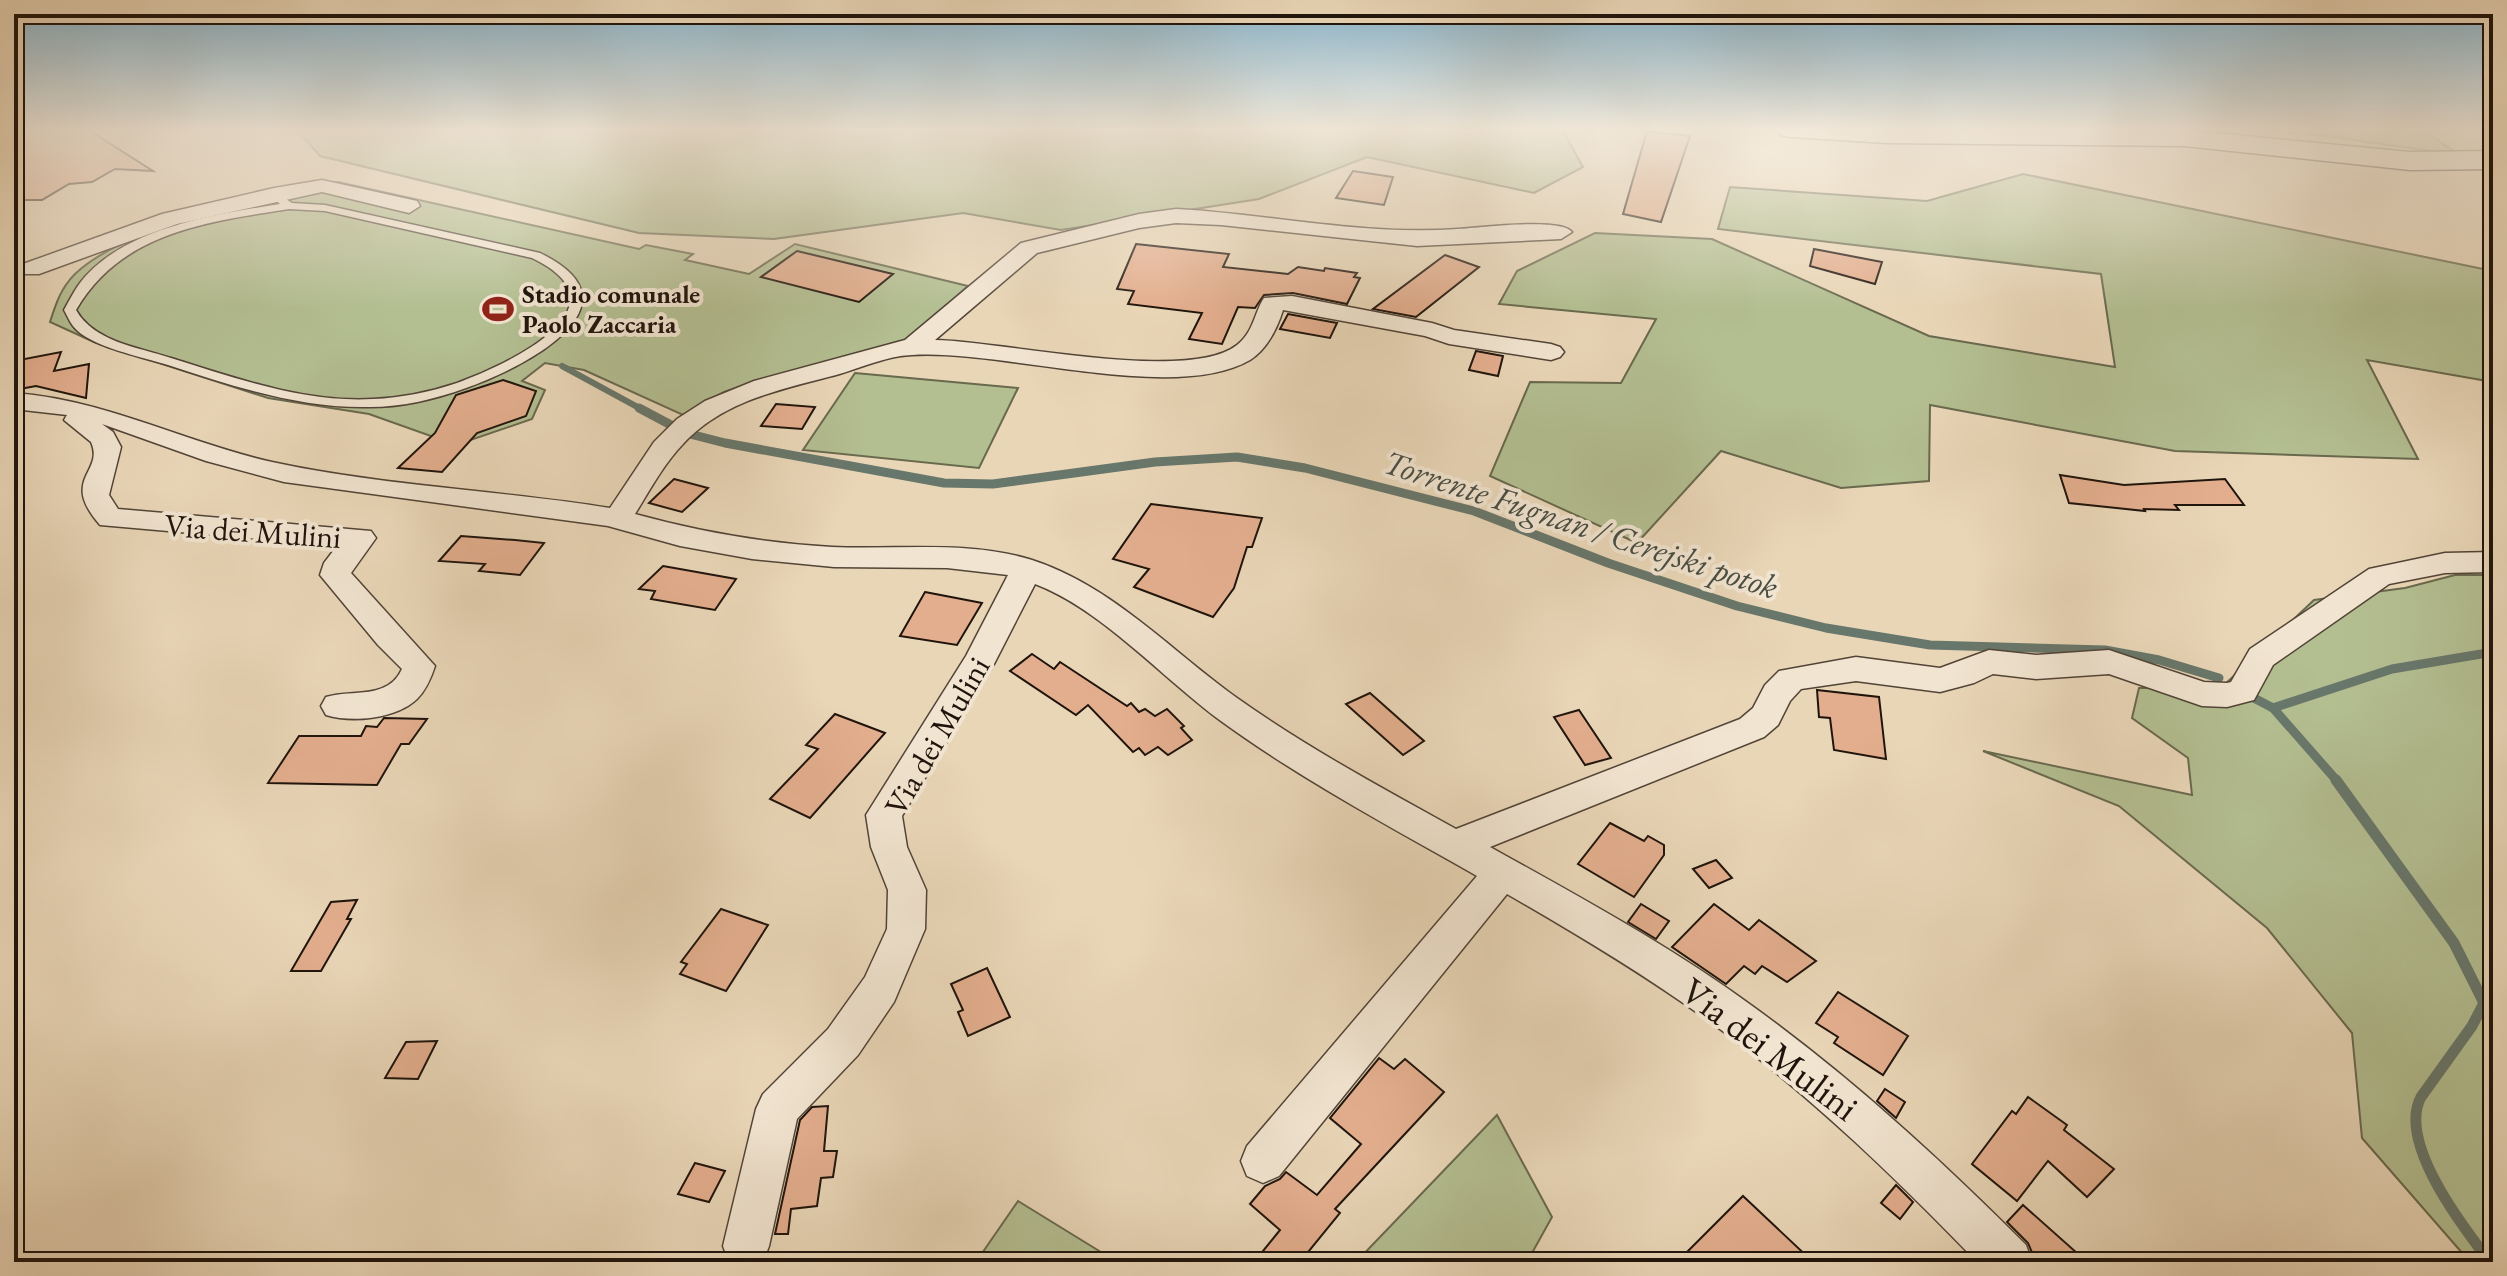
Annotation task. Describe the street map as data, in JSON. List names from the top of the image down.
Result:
{
  "streets": {
    "street": ["Via dei Mulini"]
  },
  "water": ["Torrente Fugnan / Cerejski potok"],
  "places": {
    "sports": ["Stadio comunale Paolo Zaccaria"]
  }
}
